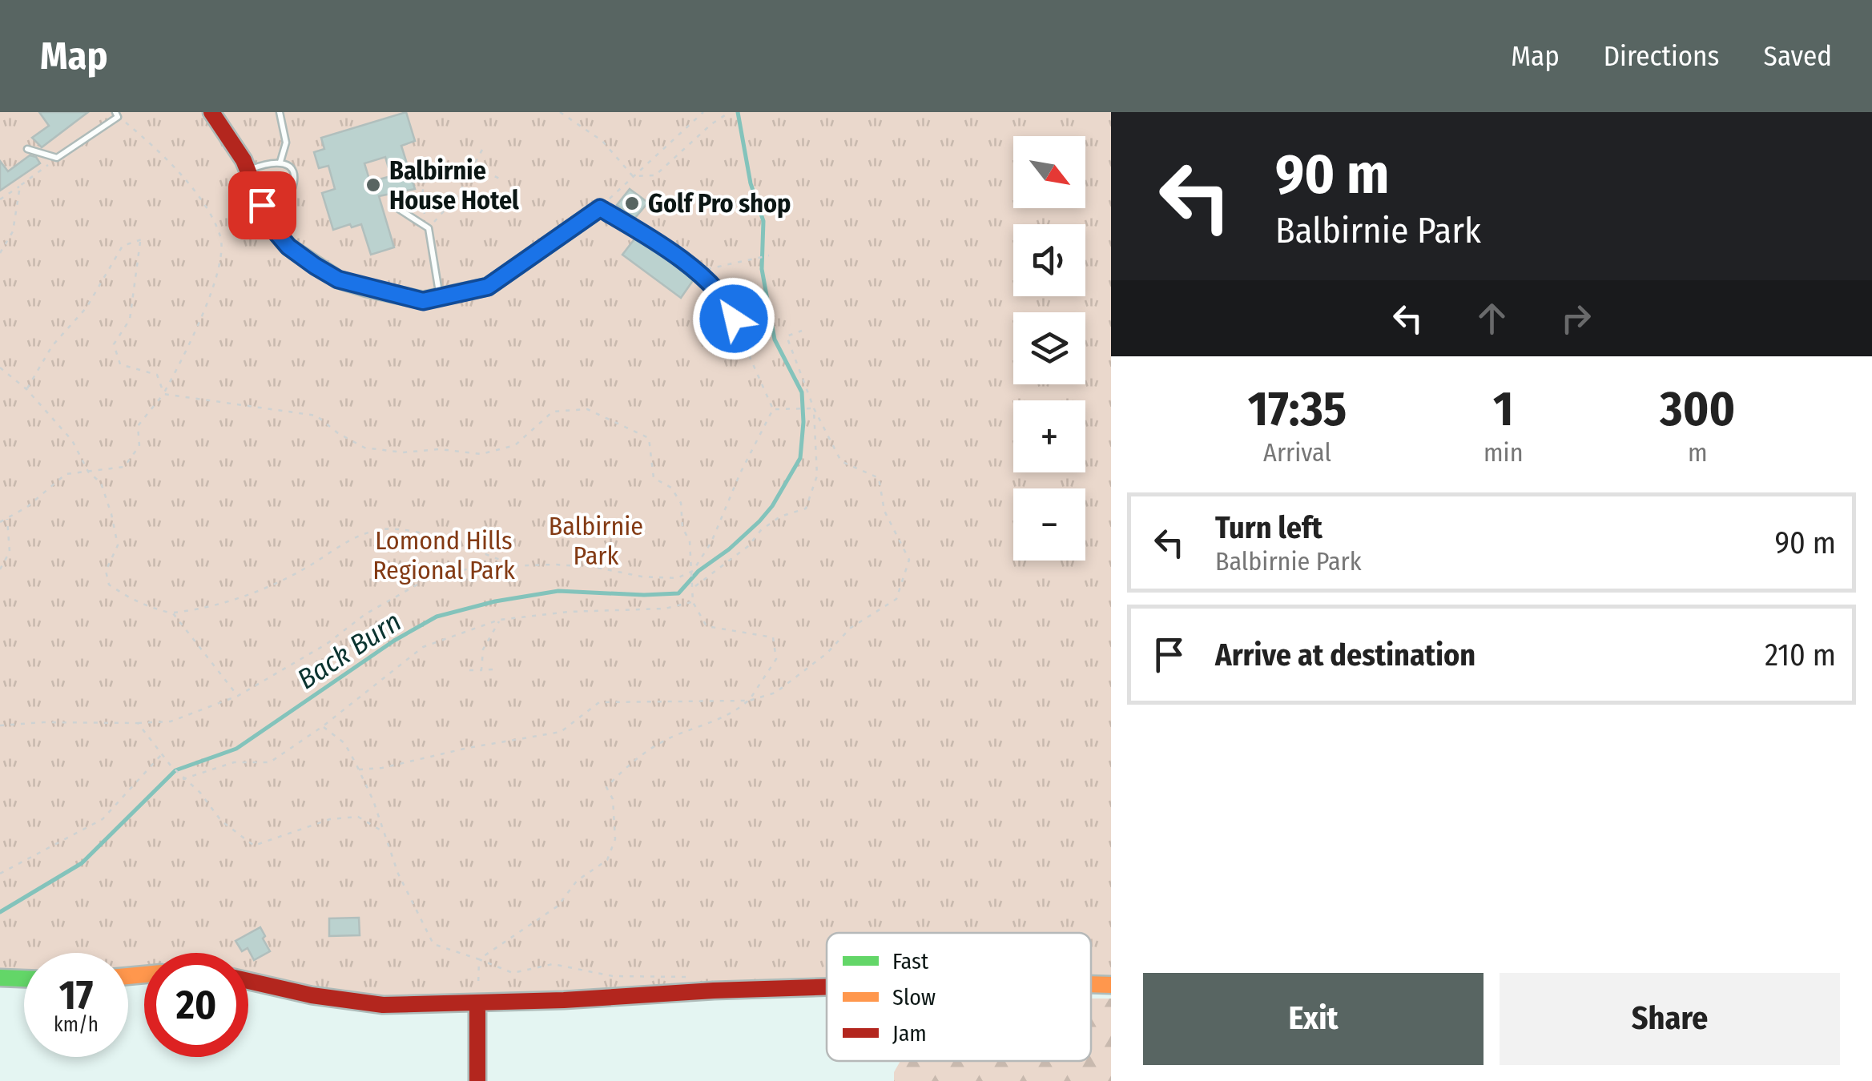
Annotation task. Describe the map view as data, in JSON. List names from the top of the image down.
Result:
{
  "water": ["Back Burn"],
  "parks": ["Balbirnie Park", "Lomond Hills Regional Park"],
  "places": ["Balbirnie House Hotel", "Golf Pro shop"],
  "legend": ["Fast", "Slow", "Jam"],
  "north": "bottom right",
  "page": {
    "header": "Map",
    "nav": ["Map", "Directions", "Saved"],
    "turn": ["90 m", "Balbirnie Park"],
    "map_buttons": ["+", "−"],
    "eta": [
      "17:35",
      "Arrival",
      "1",
      "min",
      "300",
      "m"
    ],
    "list": [
      {
        "name": "Turn left",
        "note": "Balbirnie Park",
        "value": "90 m"
      },
      {
        "name": "Arrive at destination",
        "value": "210 m"
      }
    ],
    "speed": "17 km/h",
    "limit": "20",
    "buttons": ["Exit", "Share"]
  }
}
